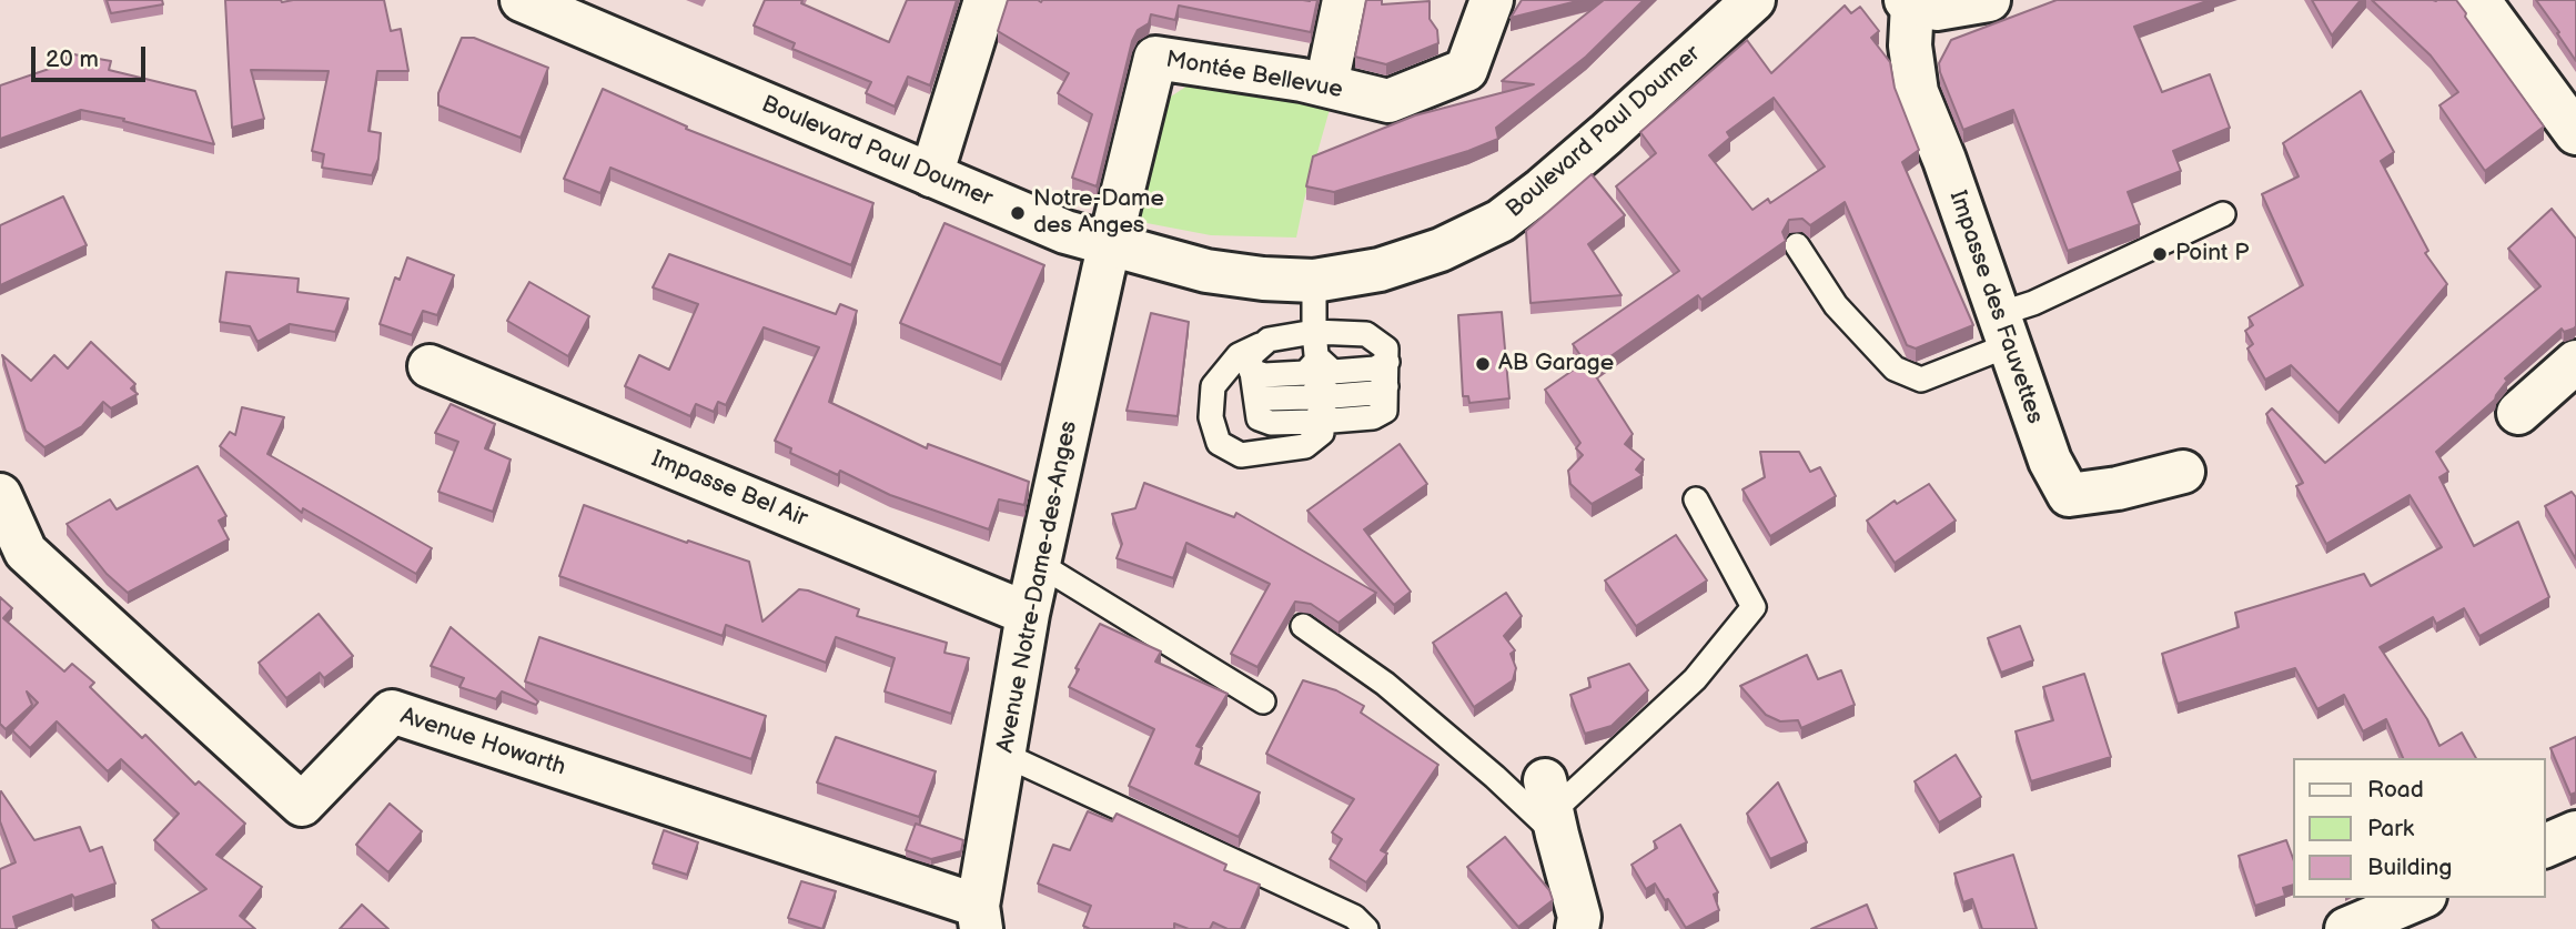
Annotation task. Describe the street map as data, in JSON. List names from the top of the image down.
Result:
{
  "streets": {
    "street": [
      "Montée Bellevue",
      "Boulevard Paul Doumer",
      "Impasse des Fauvettes",
      "Impasse Bel Air",
      "Avenue Notre-Dame-des-Anges",
      "Avenue Howarth"
    ]
  },
  "crossings": [
    ["Montée Bellevue", "Boulevard Paul Doumer"],
    ["Montée Bellevue", "Avenue Notre-Dame-des-Anges"],
    ["Boulevard Paul Doumer", "Avenue Notre-Dame-des-Anges"],
    ["Impasse Bel Air", "Avenue Notre-Dame-des-Anges"],
    ["Avenue Notre-Dame-des-Anges", "Avenue Howarth"]
  ],
  "places": ["Notre-Dame des Anges", "Point P", "AB Garage"],
  "legend": ["Road", "Park", "Building"],
  "scale_bar": "20 m"
}
